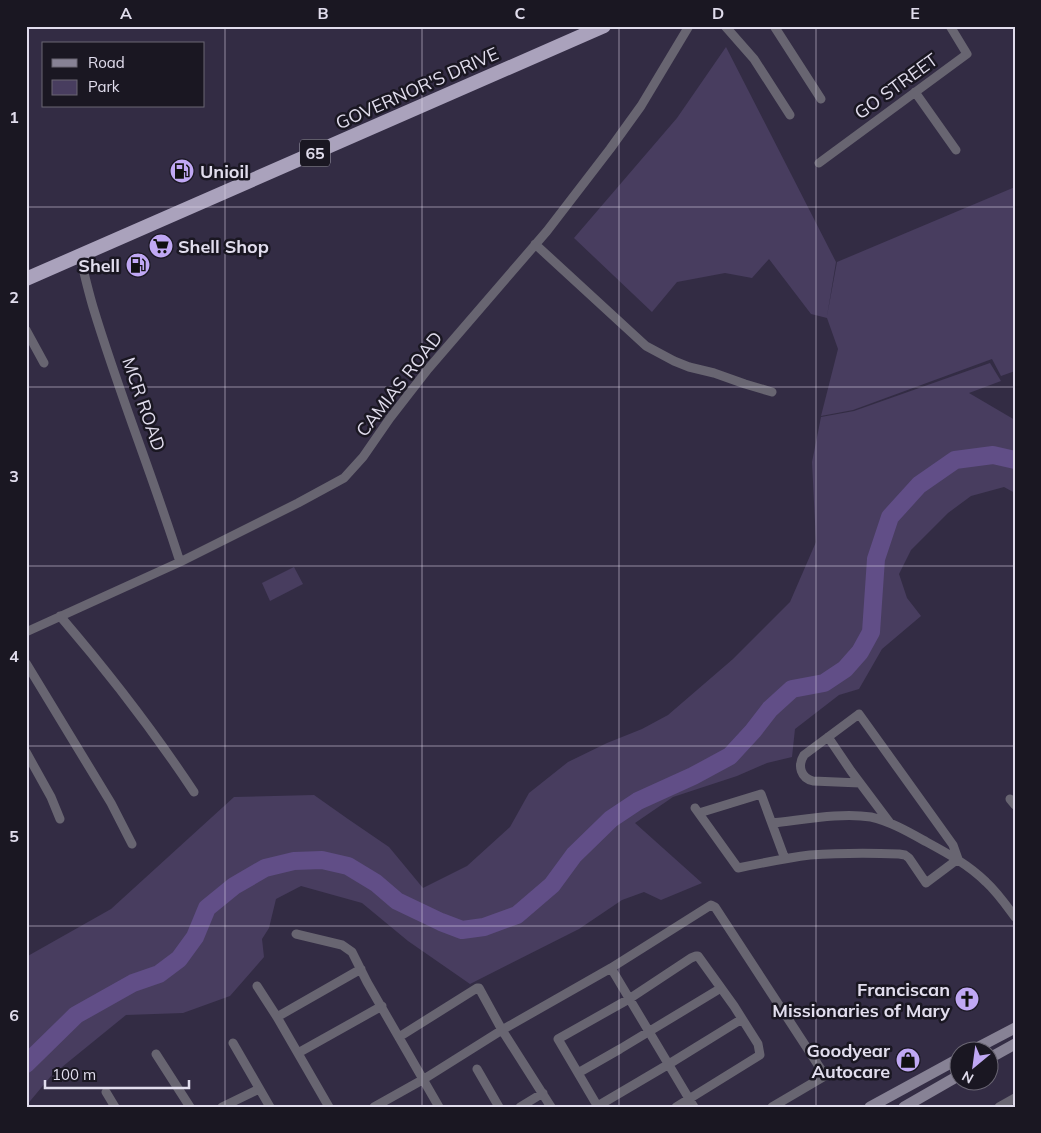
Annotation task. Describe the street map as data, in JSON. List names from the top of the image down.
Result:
{
  "streets": {
    "highway": ["GOVERNOR'S DRIVE", "65"],
    "street": ["GO STREET", "CAMIAS ROAD", "MCR ROAD"]
  },
  "crossings": [
    ["GOVERNOR'S DRIVE", "MCR ROAD"],
    ["CAMIAS ROAD", "MCR ROAD"]
  ],
  "places": {
    "fuel station": ["Unioil", "Shell"],
    "supermarket": ["Shell Shop"],
    "church": ["Franciscan Missionaries of Mary"],
    "shop": ["Goodyear Autocare"]
  },
  "legend": ["Road", "Park"],
  "scale_bar": "100 m",
  "north": "bottom left",
  "grid": {
    "columns": [
      "A",
      "B",
      "C",
      "D",
      "E"
    ],
    "rows": [
      "1",
      "2",
      "3",
      "4",
      "5",
      "6"
    ]
  }
}
